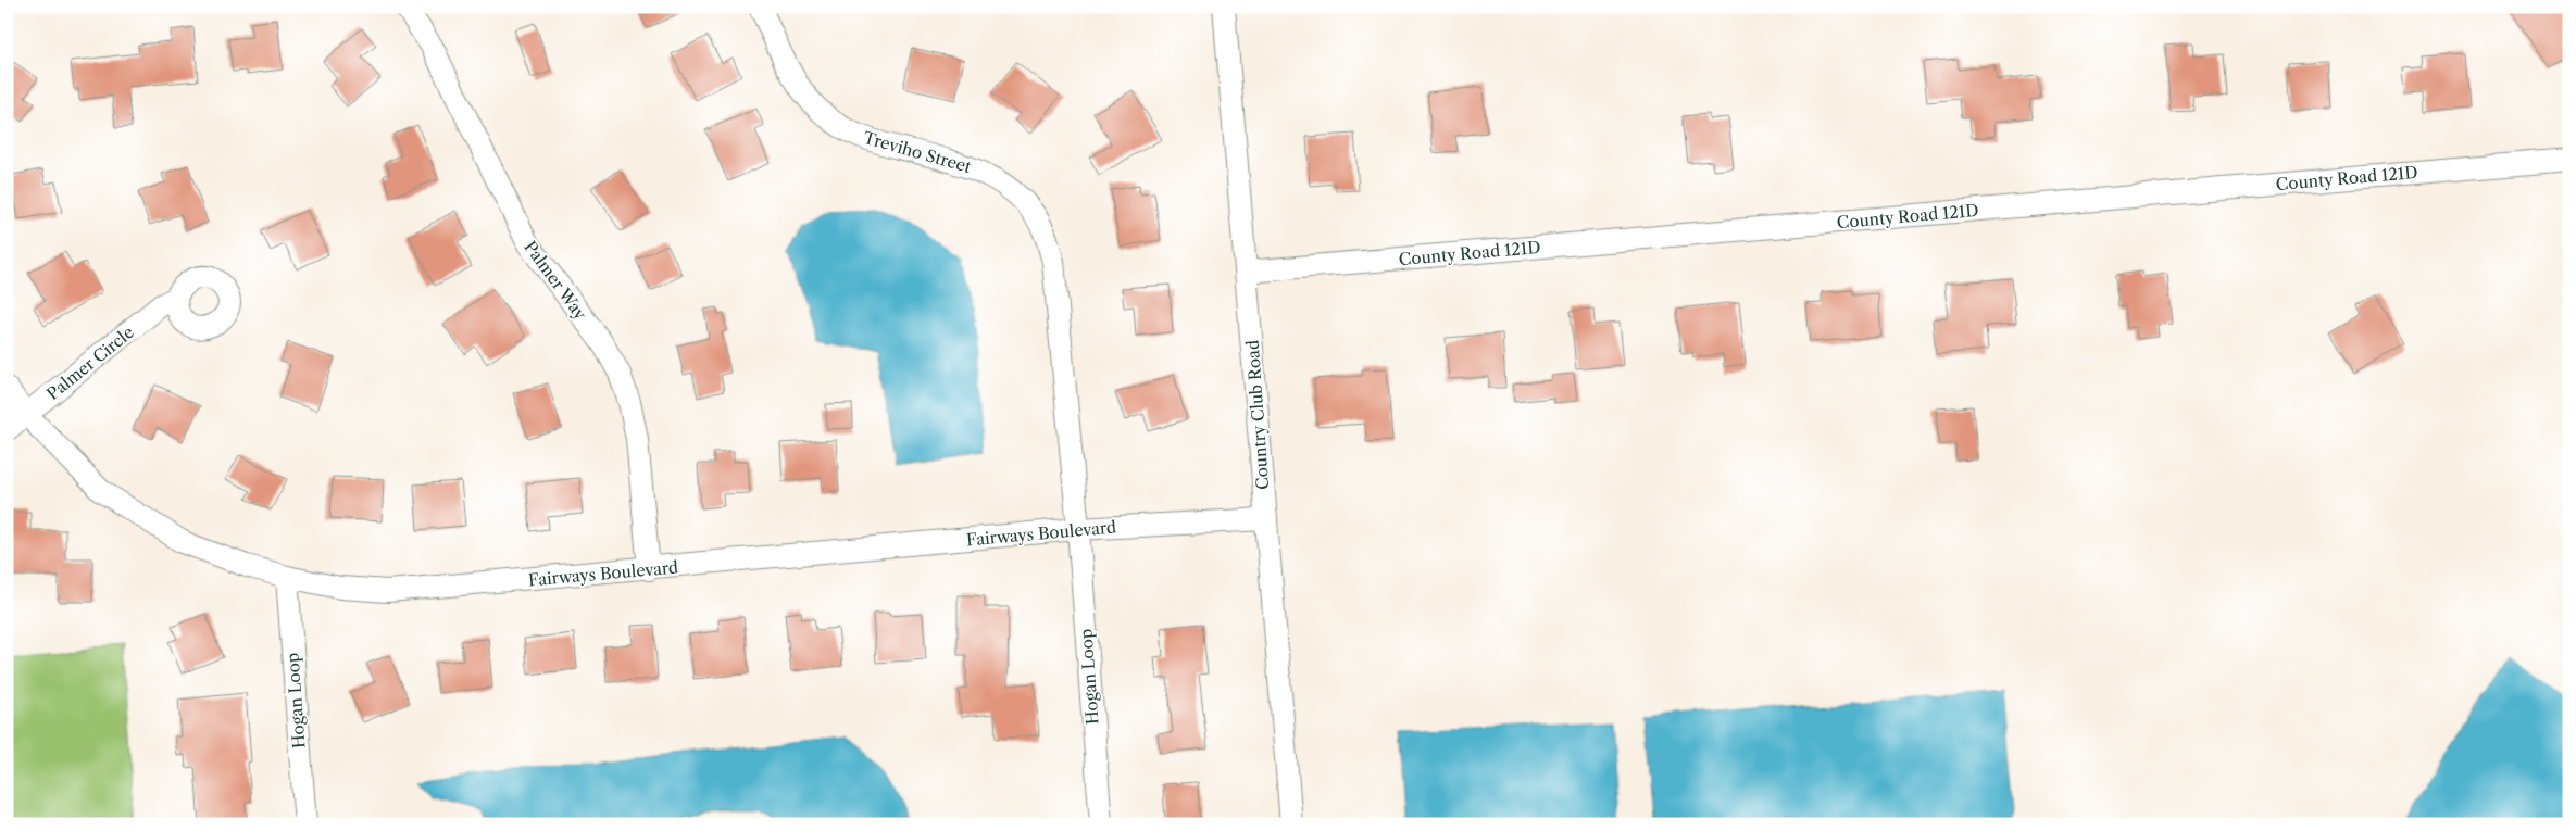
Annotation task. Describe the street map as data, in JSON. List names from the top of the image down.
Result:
{
  "streets": {
    "street": [
      "Treviho Street",
      "County Road 121D",
      "Palmer Way",
      "Palmer Circle",
      "Country Club Road",
      "Fairways Boulevard",
      "Hogan Loop"
    ]
  },
  "crossings": [
    ["Treviho Street", "Fairways Boulevard"],
    ["Treviho Street", "Hogan Loop"],
    ["County Road 121D", "Country Club Road"],
    ["Palmer Way", "Fairways Boulevard"],
    ["Palmer Circle", "Fairways Boulevard"],
    ["Country Club Road", "Fairways Boulevard"],
    ["Fairways Boulevard", "Hogan Loop"]
  ]
}
